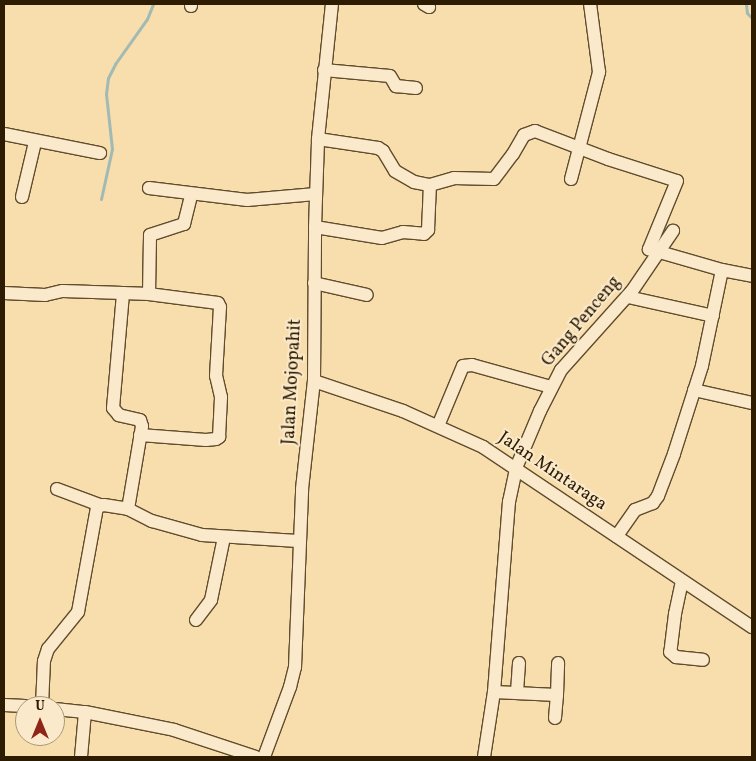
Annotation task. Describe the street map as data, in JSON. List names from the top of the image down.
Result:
{
  "streets": {
    "street": ["Gang Penceng", "Jalan Mojopahit", "Jalan Mintaraga"]
  },
  "crossings": [
    ["Gang Penceng", "Jalan Mintaraga"],
    ["Jalan Mojopahit", "Jalan Mintaraga"]
  ],
  "north": "top"
}
